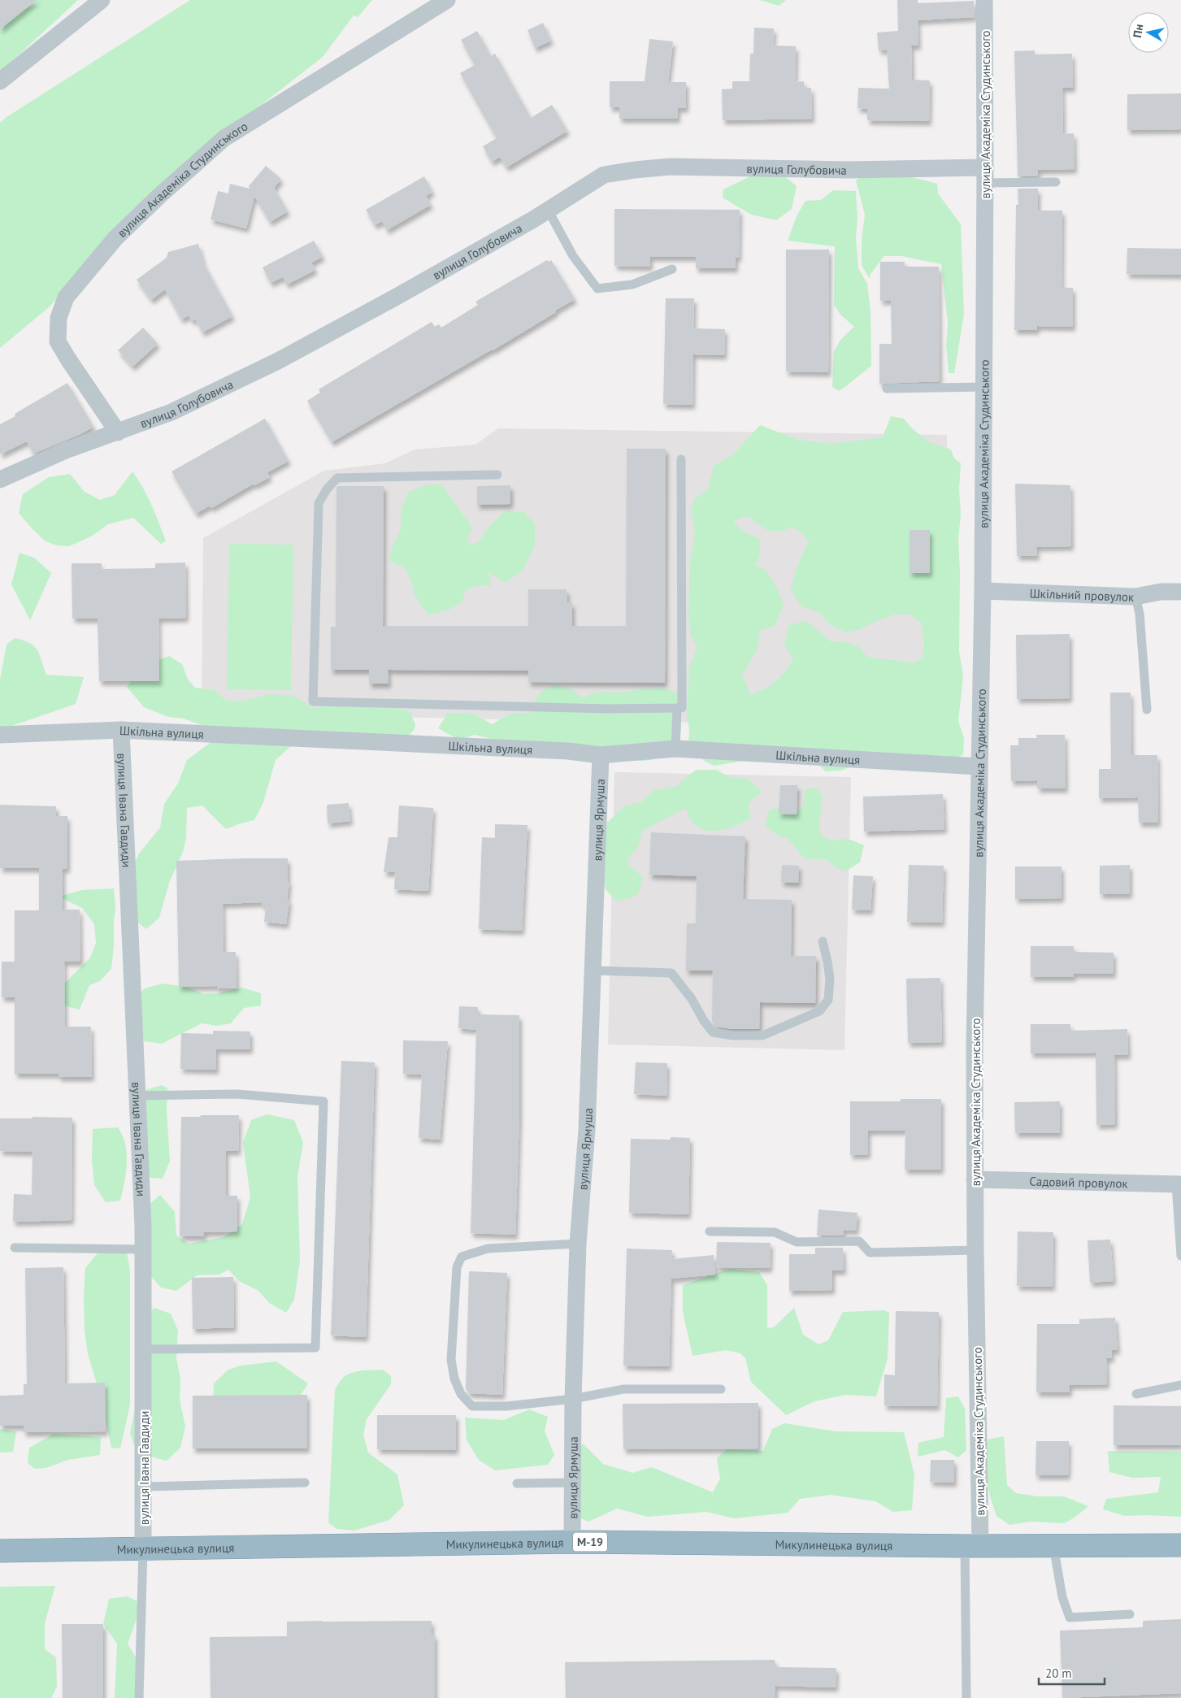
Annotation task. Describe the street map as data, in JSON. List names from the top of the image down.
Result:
{
  "streets": {
    "highway": ["М-19", "Микулинецька вулиця"],
    "street": [
      "вулиця Академіка Студинського",
      "вулиця Голубовича",
      "Шкільний провулок",
      "Шкільна вулиця",
      "вулиця Івана Гавдиди",
      "вулиця Ярмуша",
      "Садовий провулок"
    ]
  },
  "crossings": [
    ["вулиця Академіка Студинського", "вулиця Голубовича"],
    ["вулиця Академіка Студинського", "Шкільний провулок"],
    ["вулиця Академіка Студинського", "Шкільна вулиця"],
    ["вулиця Академіка Студинського", "Садовий провулок"],
    ["вулиця Академіка Студинського", "Микулинецька вулиця"],
    ["Шкільна вулиця", "вулиця Івана Гавдиди"],
    ["Шкільна вулиця", "вулиця Ярмуша"],
    ["вулиця Івана Гавдиди", "Микулинецька вулиця"],
    ["вулиця Ярмуша", "Микулинецька вулиця"]
  ],
  "scale_bar": "20 m",
  "north": "left"
}
